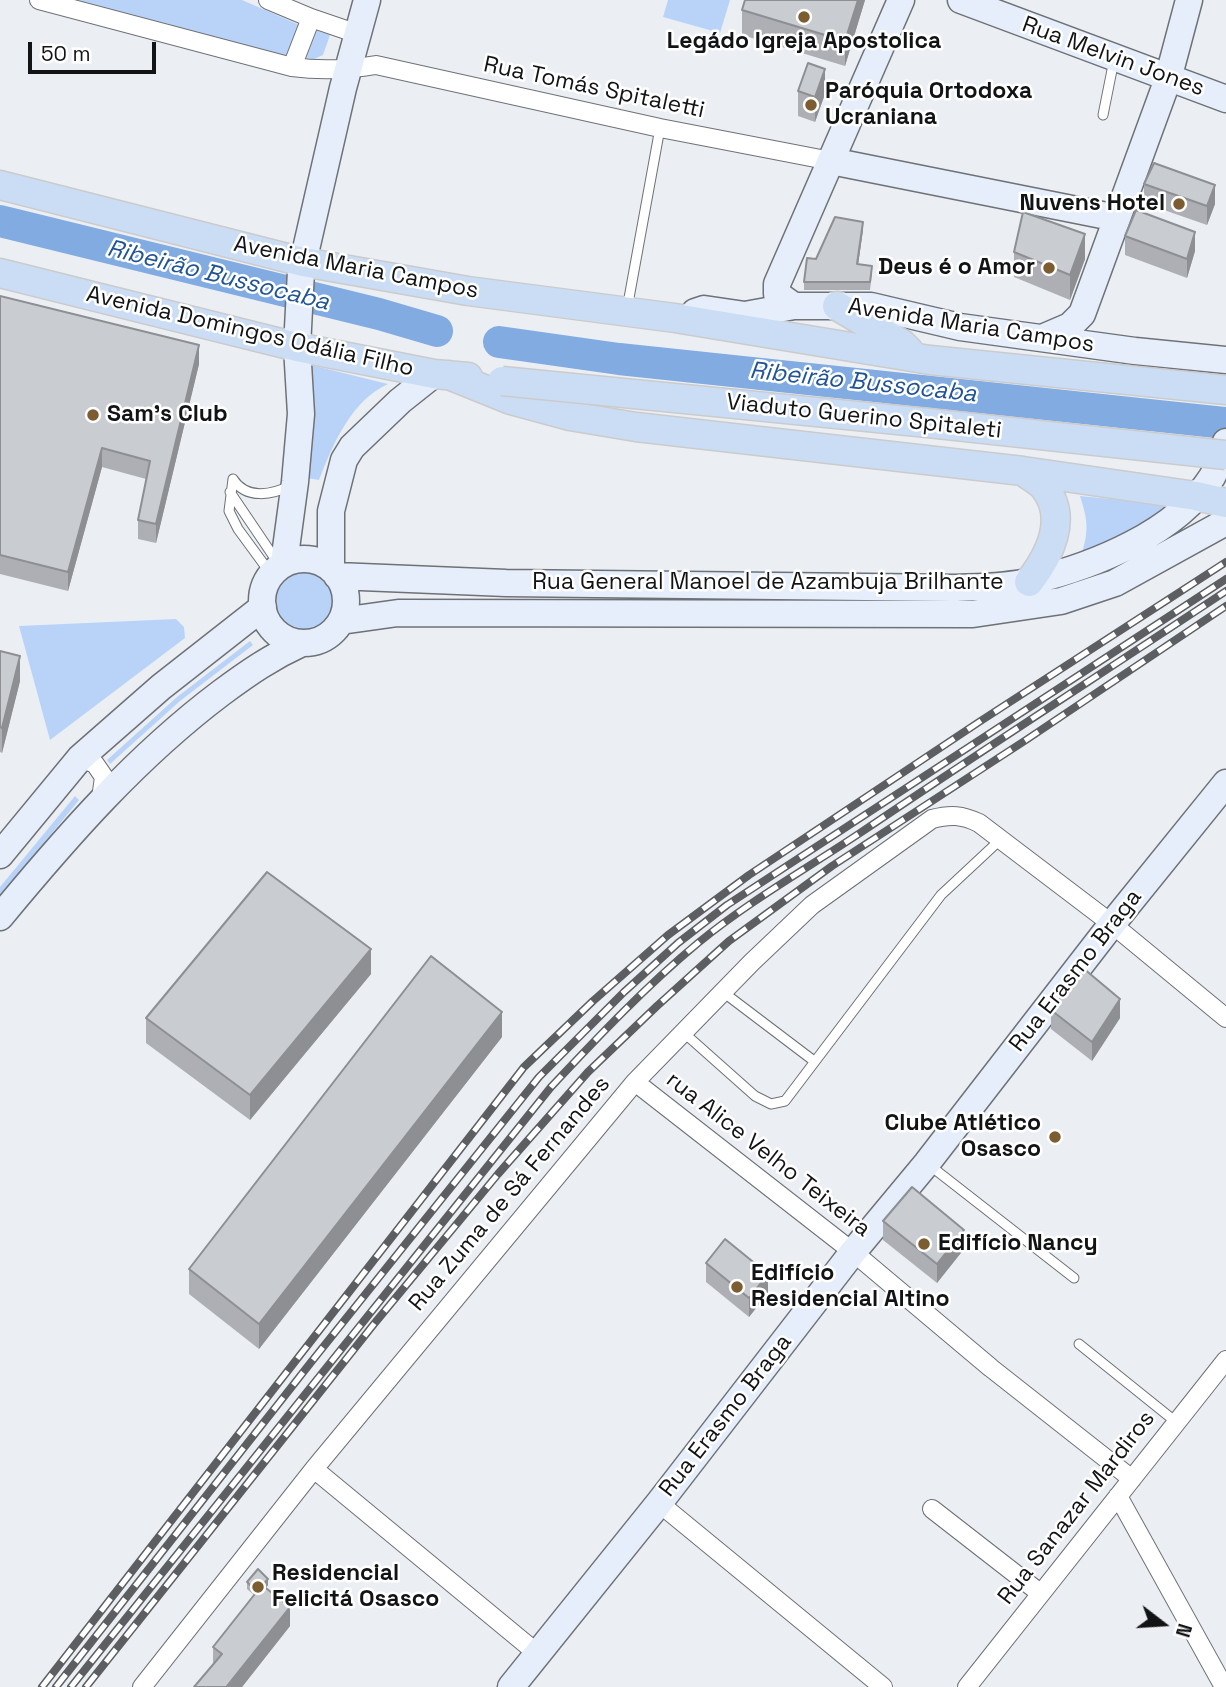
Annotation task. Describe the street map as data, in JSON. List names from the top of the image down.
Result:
{
  "streets": {
    "main road": [
      "Rua Melvin Jones",
      "Avenida Maria Campos",
      "Avenida Domingos Odália Filho",
      "Viaduto Guerino Spitaleti",
      "Rua General Manoel de Azambuja Brilhante",
      "Rua Erasmo Braga"
    ],
    "street": [
      "Rua Tomás Spitaletti",
      "rua Alice Velho Teixeira",
      "Rua Zuma de Sá Fernandes",
      "Rua Sanazar Mardiros"
    ]
  },
  "crossings": [
    ["Avenida Domingos Odália Filho", "Viaduto Guerino Spitaleti"],
    ["Rua Erasmo Braga", "rua Alice Velho Teixeira"],
    ["rua Alice Velho Teixeira", "Rua Zuma de Sá Fernandes"],
    ["rua Alice Velho Teixeira", "Rua Sanazar Mardiros"]
  ],
  "water": ["Ribeirão Bussocaba"],
  "places": [
    "Legádo Igreja Apostolica",
    "Paróquia Ortodoxa Ucraniana",
    "Nuvens Hotel",
    "Deus é o Amor",
    "Sam's Club",
    "Clube Atlético Osasco",
    "Edifício Nancy",
    "Edifício Residencial Altino",
    "Residencial Felicitá Osasco"
  ],
  "scale_bar": "50 m",
  "north": "right"
}
